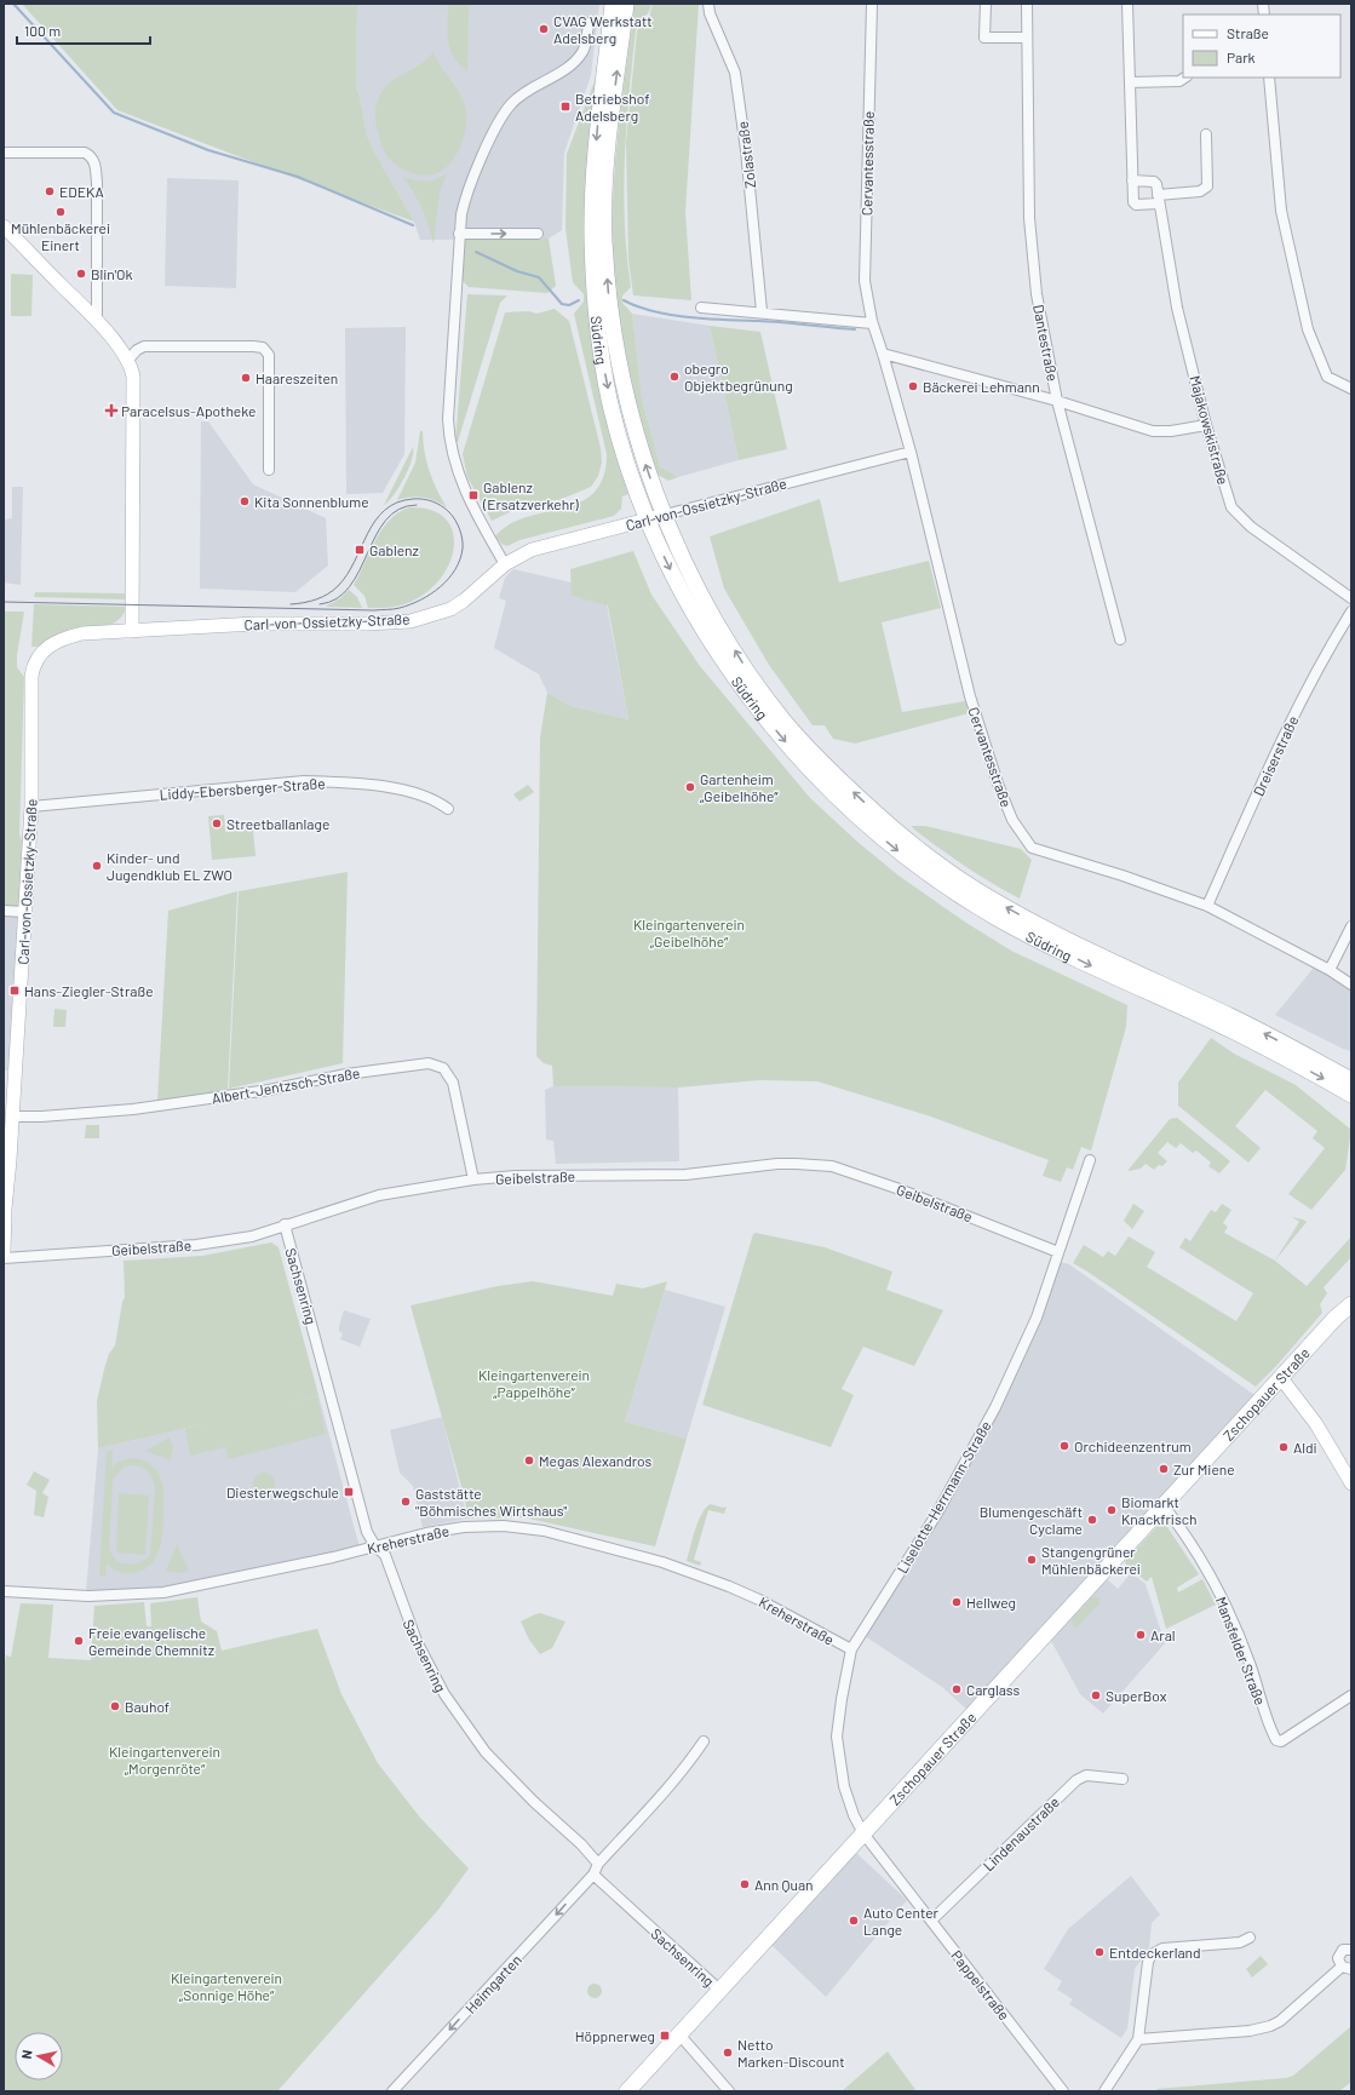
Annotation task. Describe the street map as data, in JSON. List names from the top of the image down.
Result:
{
  "streets": {
    "main road": ["Südring", "Zschopauer Straße"],
    "street": [
      "Zolastraße",
      "Cervantesstraße",
      "Dantestraße",
      "Majakowskistraße",
      "Carl-von-Ossietzky-Straße",
      "Dreiserstraße",
      "Liddy-Ebersberger-Straße",
      "Albert-Jentzsch-Straße",
      "Geibelstraße",
      "Sachsenring",
      "Liselotte-Herrmann-Straße",
      "Kreherstraße",
      "Mansfelder Straße",
      "Lindenaustraße",
      "Heimgarten",
      "Pappelstraße"
    ]
  },
  "crossings": [
    ["Cervantesstraße", "Carl-von-Ossietzky-Straße"],
    ["Cervantesstraße", "Dreiserstraße"],
    ["Südring", "Carl-von-Ossietzky-Straße"],
    ["Carl-von-Ossietzky-Straße", "Liddy-Ebersberger-Straße"],
    ["Carl-von-Ossietzky-Straße", "Albert-Jentzsch-Straße"],
    ["Albert-Jentzsch-Straße", "Geibelstraße"],
    ["Geibelstraße", "Sachsenring"],
    ["Geibelstraße", "Liselotte-Herrmann-Straße"],
    ["Sachsenring", "Zschopauer Straße"],
    ["Sachsenring", "Kreherstraße"],
    ["Sachsenring", "Heimgarten"],
    ["Zschopauer Straße", "Liselotte-Herrmann-Straße"],
    ["Zschopauer Straße", "Pappelstraße"],
    ["Liselotte-Herrmann-Straße", "Kreherstraße"],
    ["Liselotte-Herrmann-Straße", "Pappelstraße"],
    ["Lindenaustraße", "Pappelstraße"]
  ],
  "one_way": ["Heimgarten"],
  "parks": [
    "Kleingartenverein „Geibelhöhe“",
    "Kleingartenverein „Pappelhöhe“",
    "Kleingartenverein „Morgenröte“",
    "Kleingartenverein „Sonnige Höhe“"
  ],
  "places": {
    "other": [
      "CVAG Werkstatt Adelsberg",
      "EDEKA",
      "Mühlenbäckerei Einert",
      "Blin'Ok",
      "obegro Objektbegrünung",
      "Haareszeiten",
      "Bäckerei Lehmann",
      "Kita Sonnenblume",
      "Gartenheim „Geibelhöhe“",
      "Streetballanlage",
      "Kinder- und Jugendklub EL ZWO",
      "Orchideenzentrum",
      "Aldi",
      "Megas Alexandros",
      "Zur Miene",
      "Gaststätte \"Böhmisches Wirtshaus\"",
      "Biomarkt Knackfrisch",
      "Blumengeschäft Cyclame",
      "Stangengrüner Mühlenbäckerei",
      "Hellweg",
      "Aral",
      "Freie evangelische Gemeinde Chemnitz",
      "Carglass",
      "SuperBox",
      "Bauhof",
      "Ann Quan",
      "Auto Center Lange",
      "Entdeckerland",
      "Netto Marken-Discount"
    ],
    "transit": [
      "Betriebshof Adelsberg",
      "Gablenz (Ersatzverkehr)",
      "Gablenz",
      "Hans-Ziegler-Straße",
      "Diesterwegschule",
      "Höppnerweg"
    ],
    "health": ["Paracelsus-Apotheke"]
  },
  "legend": ["Straße", "Park"],
  "scale_bar": "100 m",
  "north": "left"
}
